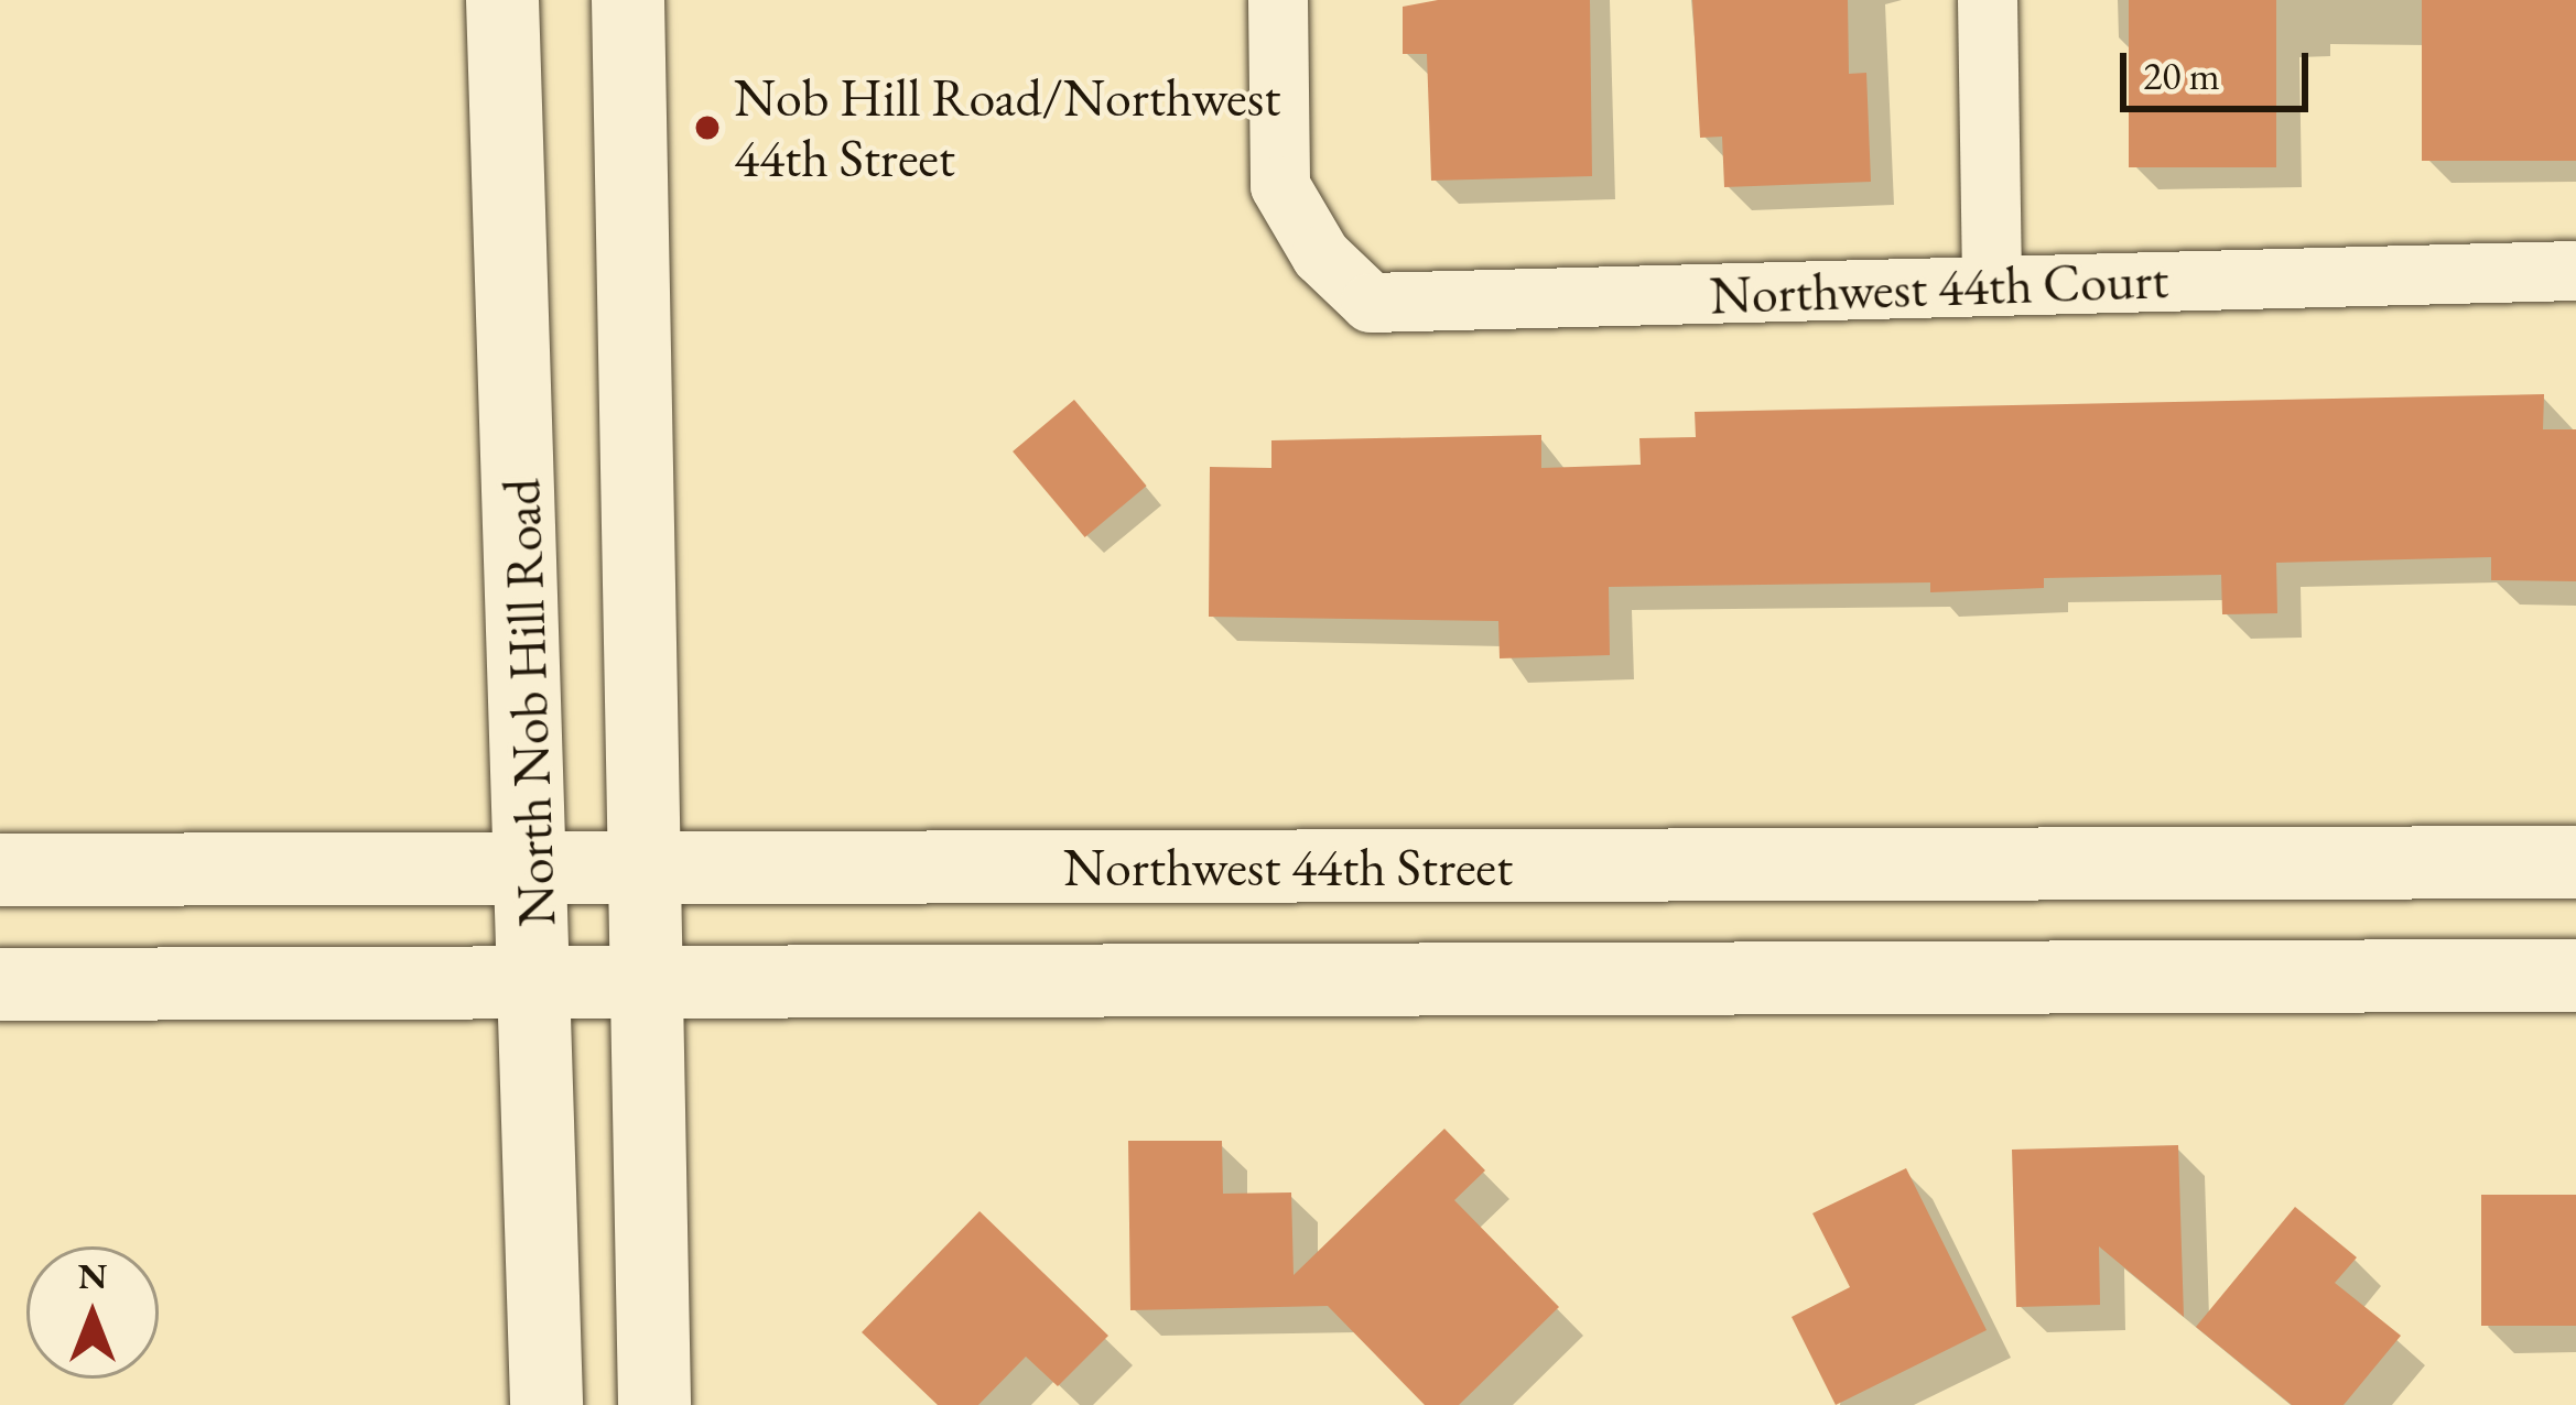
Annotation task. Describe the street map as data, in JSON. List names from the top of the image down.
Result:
{
  "streets": {
    "street": ["Northwest 44th Court", "North Nob Hill Road", "Northwest 44th Street"]
  },
  "crossings": [
    ["North Nob Hill Road", "Northwest 44th Street"]
  ],
  "places": ["Nob Hill Road/Northwest 44th Street"],
  "scale_bar": "20 m",
  "north": "top"
}
